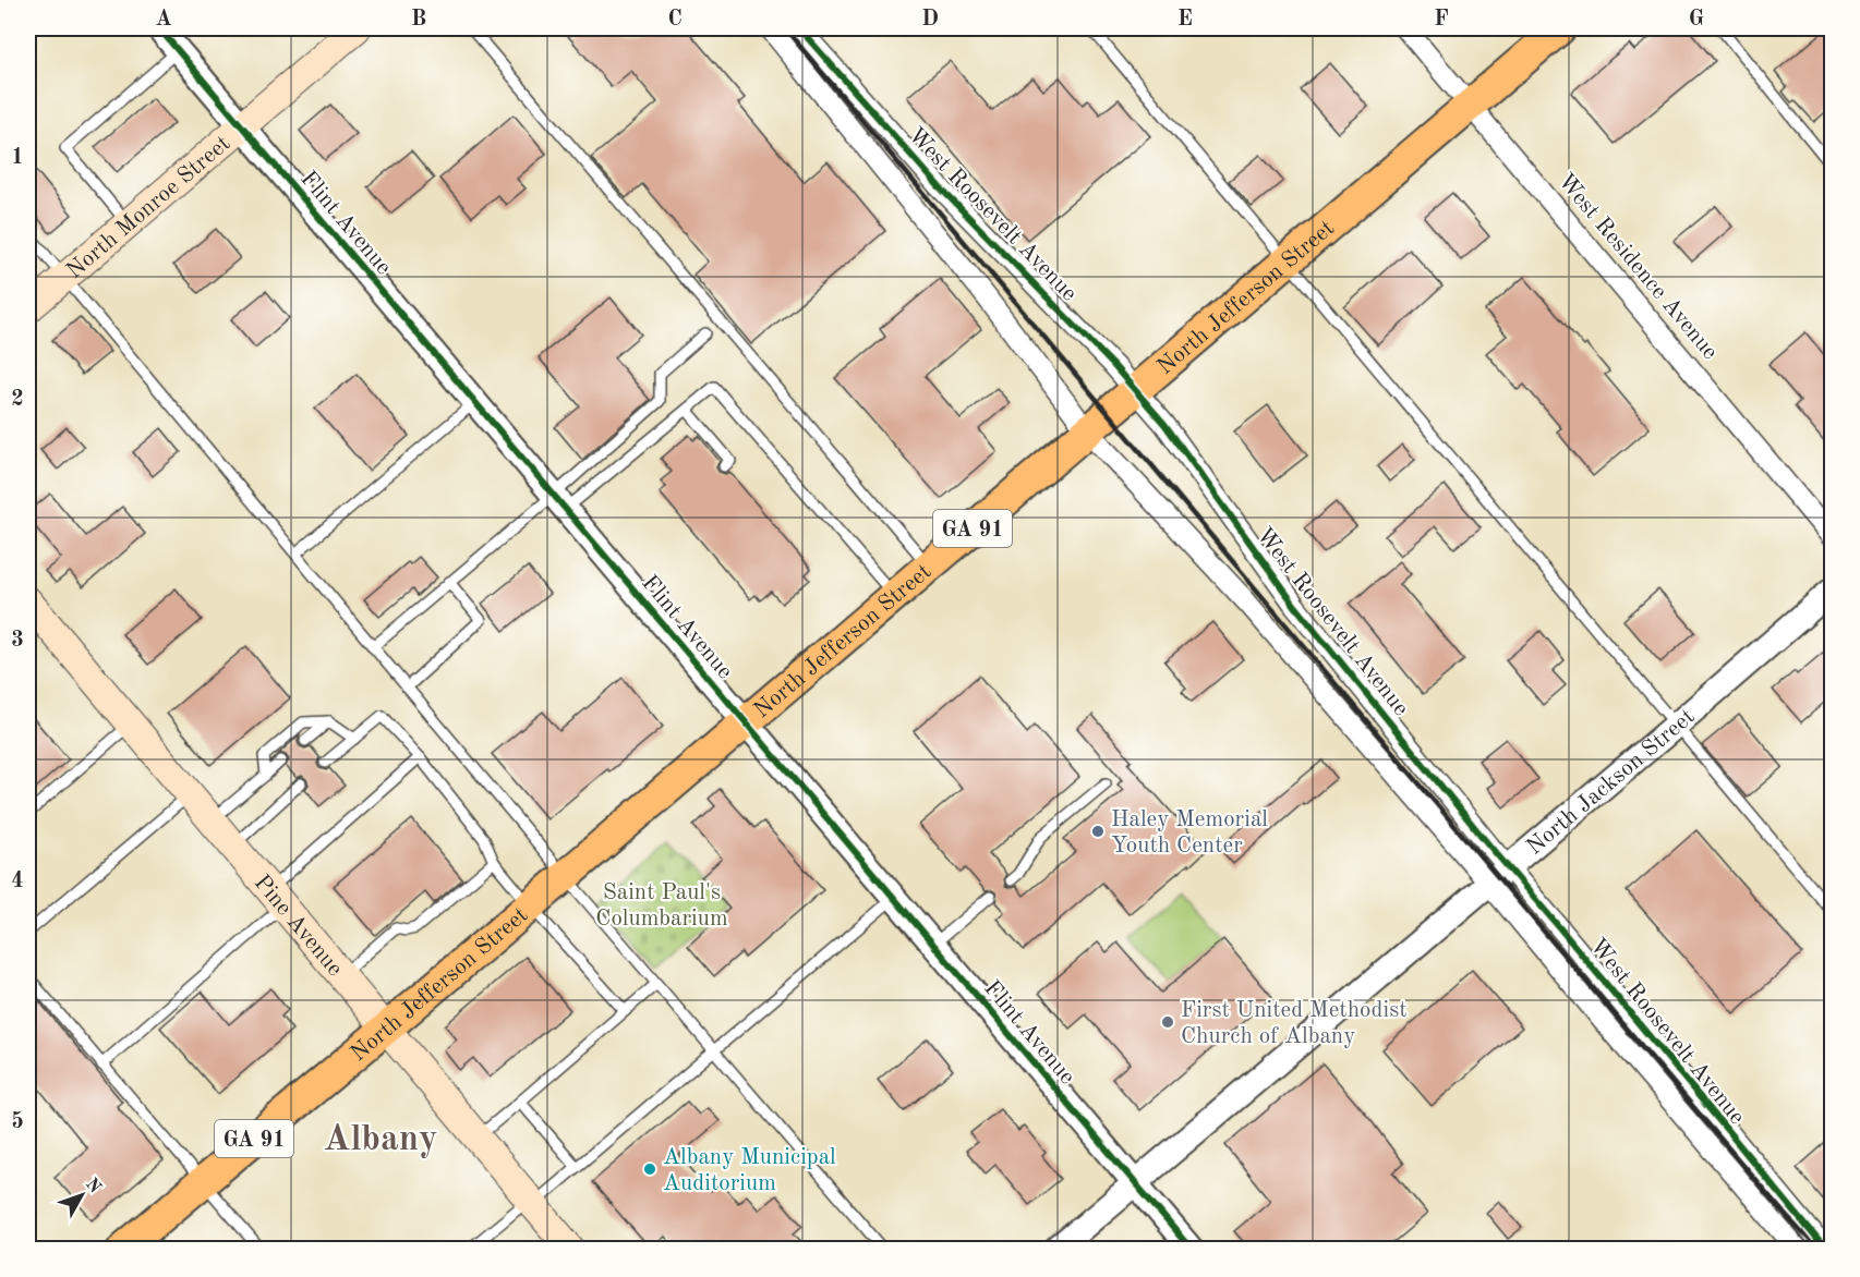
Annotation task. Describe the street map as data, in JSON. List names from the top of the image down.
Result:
{
  "streets": {
    "main road": [
      "North Monroe Street",
      "North Jefferson Street",
      "GA 91",
      "Pine Avenue"
    ],
    "street": [
      "West Roosevelt Avenue",
      "Flint Avenue",
      "West Residence Avenue",
      "North Jackson Street"
    ]
  },
  "crossings": [
    ["North Monroe Street", "Flint Avenue"],
    ["West Roosevelt Avenue", "North Jefferson Street"],
    ["West Roosevelt Avenue", "North Jackson Street"],
    ["Flint Avenue", "North Jefferson Street"],
    ["Flint Avenue", "North Jackson Street"],
    ["West Residence Avenue", "North Jefferson Street"],
    ["North Jefferson Street", "Pine Avenue"]
  ],
  "districts": ["Albany"],
  "parks": ["Saint Paul's Columbarium"],
  "places": ["Haley Memorial Youth Center", "First United Methodist Church of Albany", "Albany Municipal Auditorium"],
  "north": "top right",
  "grid": {
    "columns": [
      "A",
      "B",
      "C",
      "D",
      "E",
      "F",
      "G"
    ],
    "rows": [
      "1",
      "2",
      "3",
      "4",
      "5"
    ]
  }
}
